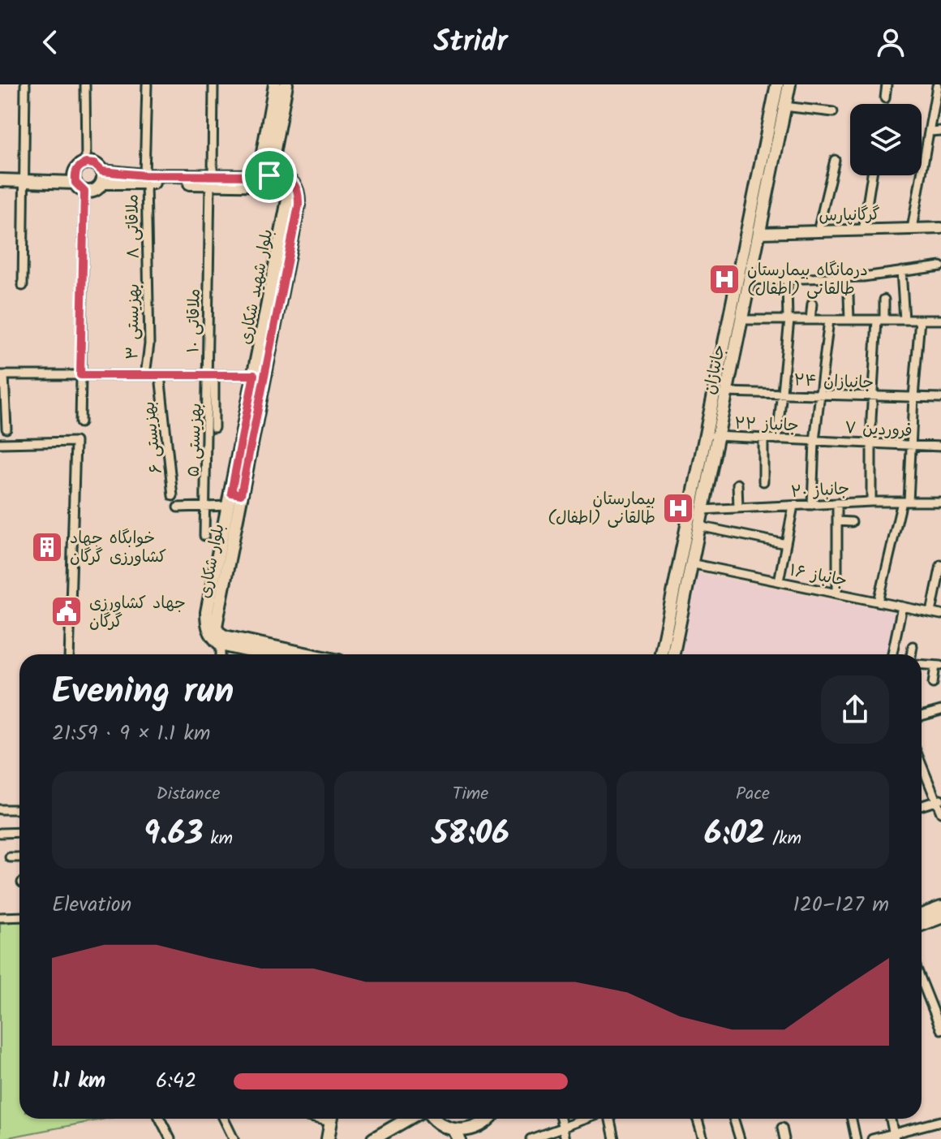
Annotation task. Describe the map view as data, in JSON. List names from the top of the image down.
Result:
{
  "streets": {
    "main road": ["بلوار شهید شکاری", "جانبازان", "بلوار شکاری"],
    "street": [
      "گرگانپارس",
      "ملاقاتی ۸",
      "۱۰ ملاقاتی",
      "۳ بهزیستی",
      "جانبازان ۲۴",
      "۲۲ جانباز",
      "فروردین ۷",
      "بهزیستی ۶",
      "۵ بهزیستی",
      "۲۰ جانباز",
      "جانباز ۱۶"
    ]
  },
  "crossings": [
    ["گرگانپارس", "جانبازان"],
    ["ملاقاتی ۸", "۳ بهزیستی"],
    ["ملاقاتی ۸", "بلوار شکاری"],
    ["بلوار شهید شکاری", "بلوار شکاری"],
    ["۱۰ ملاقاتی", "۵ بهزیستی"],
    ["۱۰ ملاقاتی", "بلوار شکاری"],
    ["جانبازان", "جانبازان ۲۴"],
    ["جانبازان", "۲۲ جانباز"],
    ["جانبازان", "۲۰ جانباز"],
    ["جانبازان", "جانباز ۱۶"],
    ["۲۲ جانباز", "فروردین ۷"]
  ],
  "places": {
    "hospital": ["درمانگاه بیمارستان طالقانی (اطفال)", "بیمارستان طالقانی (اطفال)"],
    "building": ["خوابگاه جهاد کشاورزی گرگان"],
    "public building": ["جهاد کشاورزی گرگان"]
  },
  "page": {
    "header": "Stridr",
    "heading": ["Evening run", "21:59 · 9 × 1.1 km"],
    "stats": [
      ["Distance", "9.63 km"],
      ["Time", "58:06"],
      ["Pace", "6:02 /km"]
    ],
    "chart": ["Elevation", "120–127 m"],
    "list": [
      {
        "name": "1.1 km",
        "note": "6:42"
      }
    ]
  }
}
